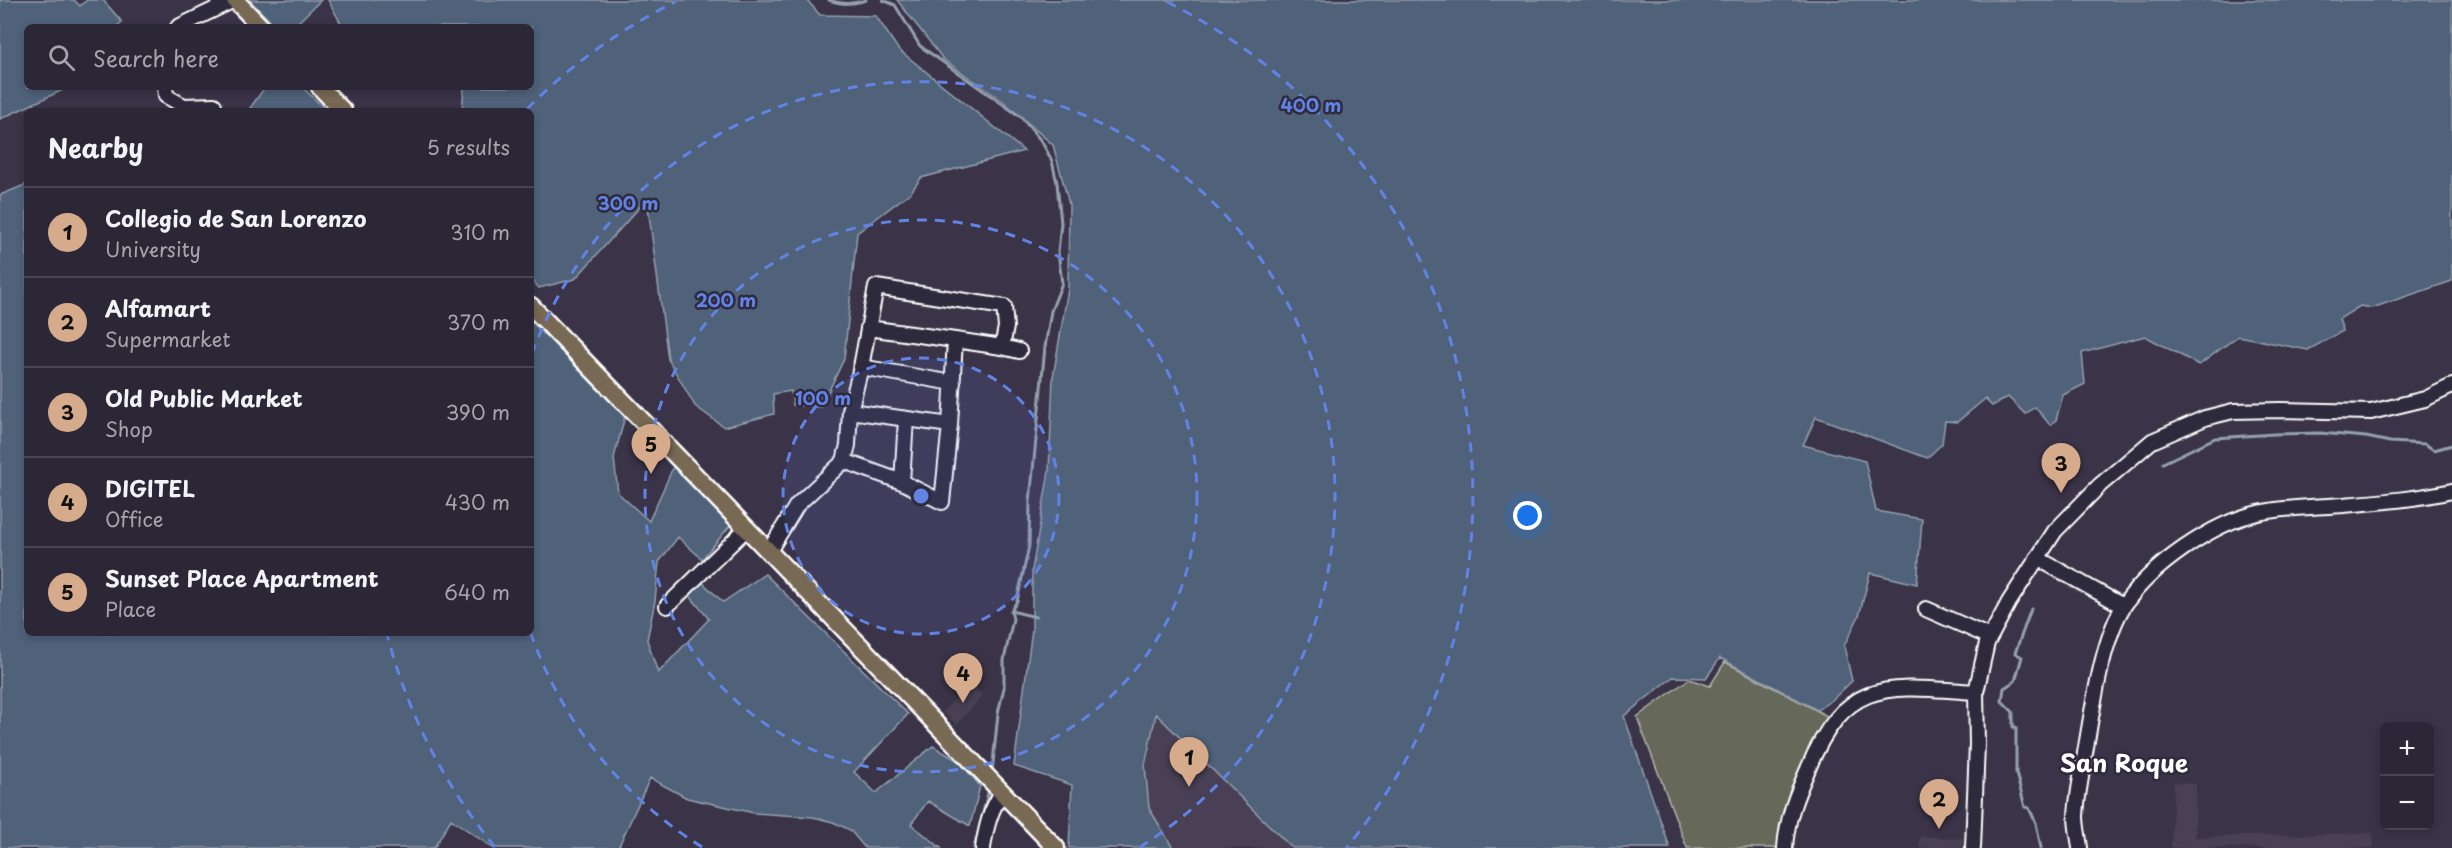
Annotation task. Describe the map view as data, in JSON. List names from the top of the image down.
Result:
{
  "districts": ["San Roque"],
  "page": {
    "search": "Search here",
    "heading": ["Nearby", "5 results"],
    "list": [
      {
        "mark": "1",
        "name": "Collegio de San Lorenzo",
        "note": "University",
        "value": "310 m"
      },
      {
        "mark": "2",
        "name": "Alfamart",
        "note": "Supermarket",
        "value": "370 m"
      },
      {
        "mark": "3",
        "name": "Old Public Market",
        "note": "Shop",
        "value": "390 m"
      },
      {
        "mark": "4",
        "name": "DIGITEL",
        "note": "Office",
        "value": "430 m"
      },
      {
        "mark": "5",
        "name": "Sunset Place Apartment",
        "note": "Place",
        "value": "640 m"
      }
    ],
    "pins": [
      "5",
      "3",
      "4",
      "1",
      "2"
    ],
    "map_buttons": ["+", "−"]
  },
  "rings": [
    "400 m",
    "300 m",
    "200 m",
    "100 m"
  ]
}
